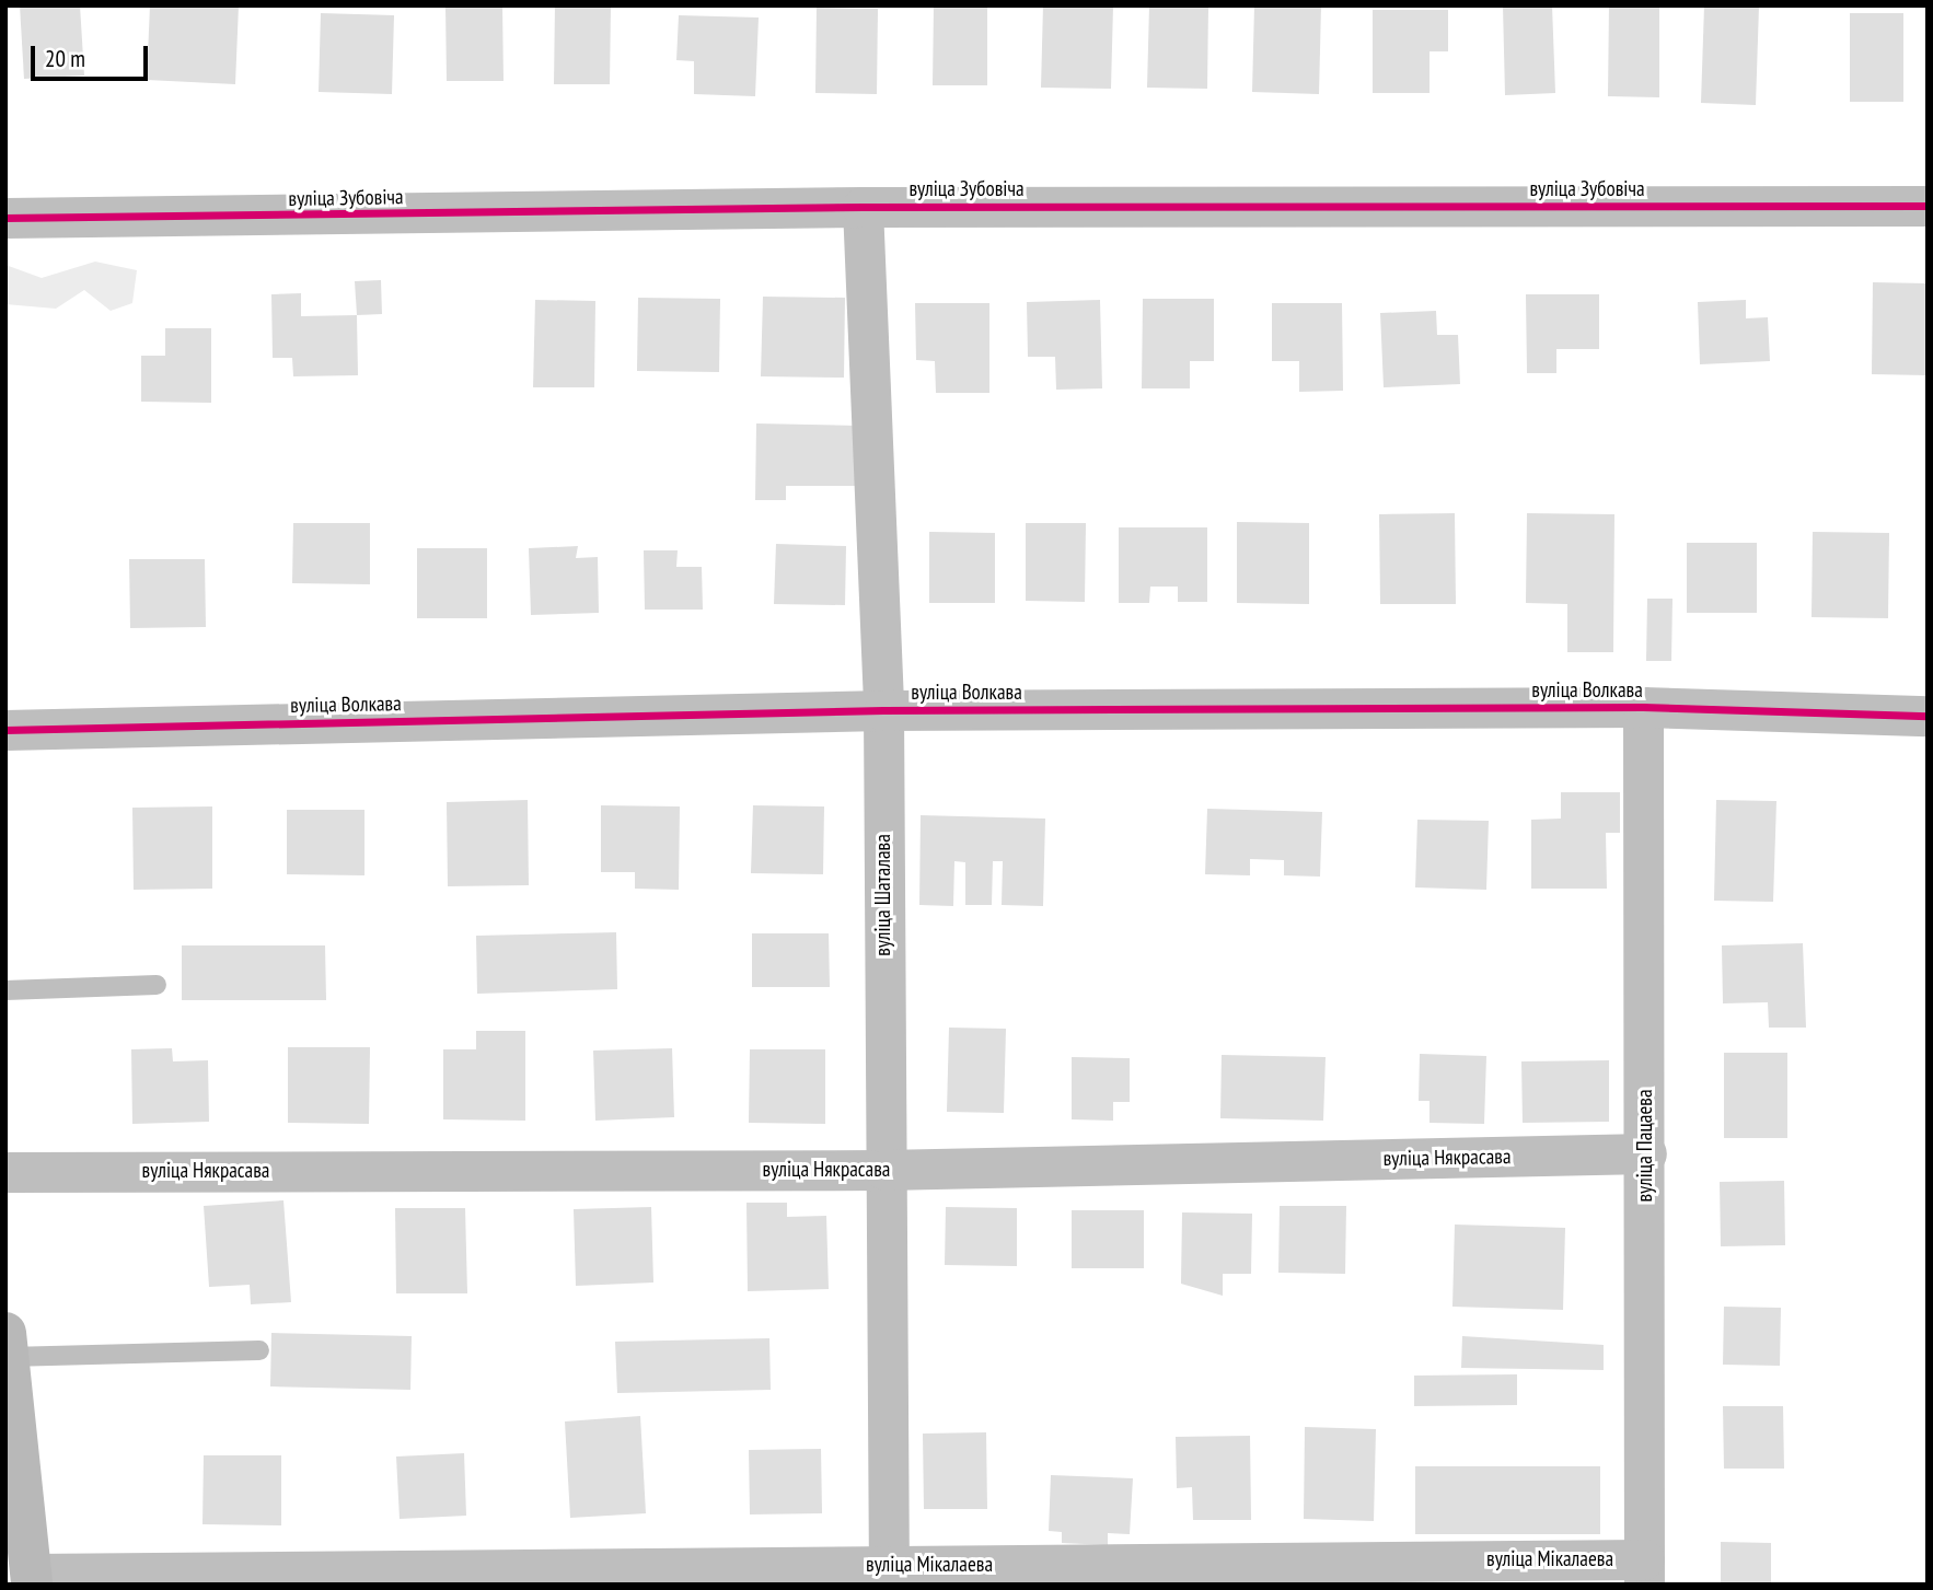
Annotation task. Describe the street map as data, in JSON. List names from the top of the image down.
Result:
{
  "streets": {
    "street": [
      "вуліца Зубовіча",
      "вуліца Волкава",
      "вуліца Шаталава",
      "вуліца Пацаева",
      "вуліца Някрасава",
      "вуліца Мікалаева"
    ]
  },
  "crossings": [
    ["вуліца Зубовіча", "вуліца Шаталава"],
    ["вуліца Волкава", "вуліца Шаталава"],
    ["вуліца Волкава", "вуліца Пацаева"],
    ["вуліца Шаталава", "вуліца Някрасава"],
    ["вуліца Шаталава", "вуліца Мікалаева"],
    ["вуліца Пацаева", "вуліца Някрасава"],
    ["вуліца Пацаева", "вуліца Мікалаева"]
  ],
  "scale_bar": "20 m"
}
